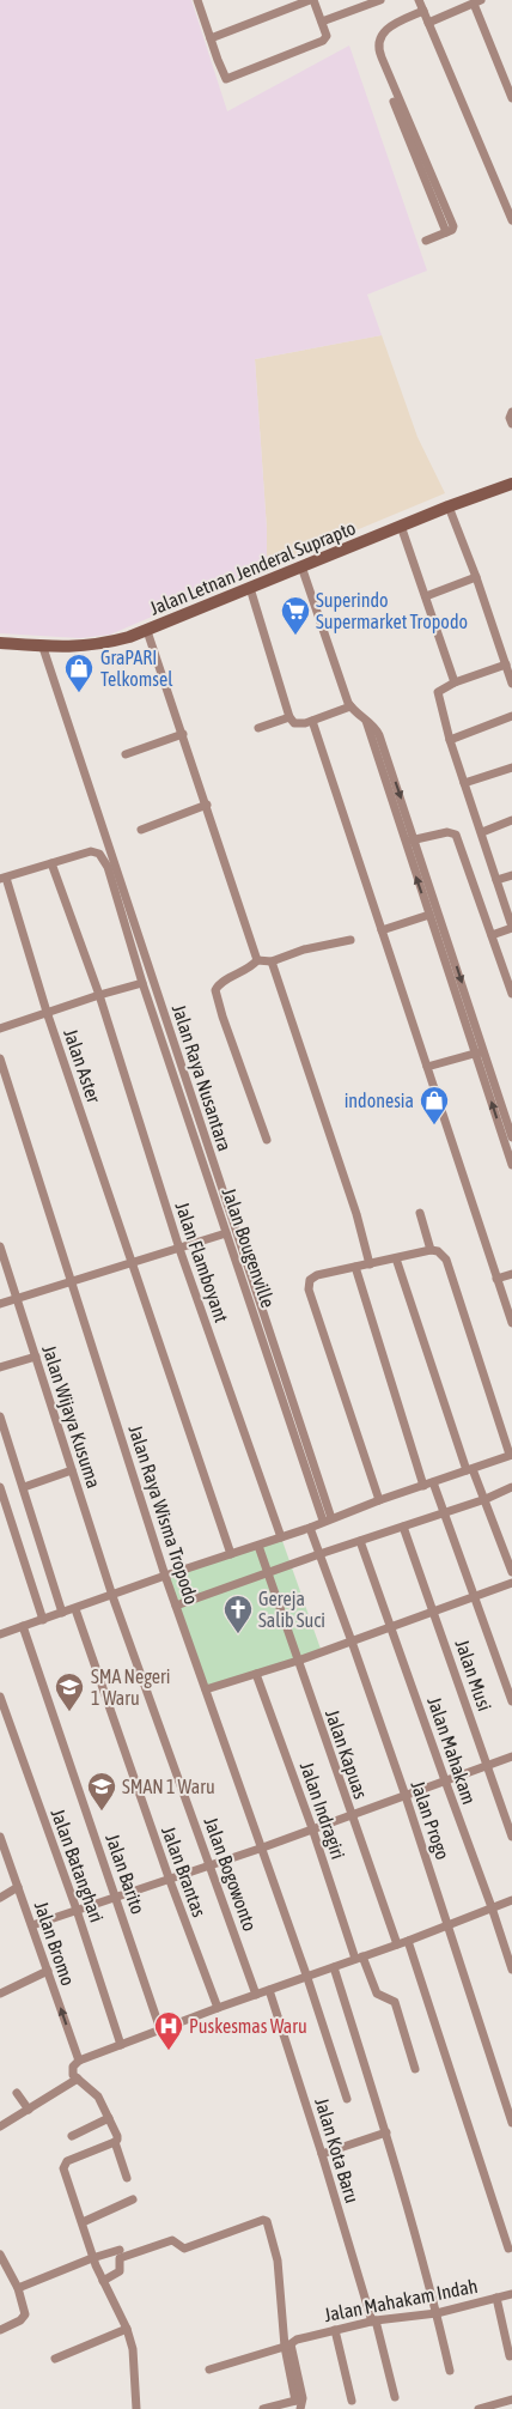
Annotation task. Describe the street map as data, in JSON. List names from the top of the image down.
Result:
{
  "streets": {
    "main road": ["Jalan Letnan Jenderal Suprapto"],
    "street": [
      "Jalan Aster",
      "Jalan Raya Nusantara",
      "Jalan Bougenville",
      "Jalan Flamboyant",
      "Jalan Wijaya Kusuma",
      "Jalan Raya Wisma Tropodo",
      "Jalan Musi",
      "Jalan Mahakam",
      "Jalan Kapuas",
      "Jalan Indragiri",
      "Jalan Progo",
      "Jalan Batanghari",
      "Jalan Brantas",
      "Jalan Barito",
      "Jalan Bogowonto",
      "Jalan Bromo",
      "Jalan Kota Baru",
      "Jalan Mahakam Indah"
    ]
  },
  "crossings": [
    ["Jalan Letnan Jenderal Suprapto", "Jalan Raya Nusantara"],
    ["Jalan Raya Nusantara", "Jalan Bougenville"],
    ["Jalan Bougenville", "Jalan Flamboyant"],
    ["Jalan Wijaya Kusuma", "Jalan Bogowonto"],
    ["Jalan Kota Baru", "Jalan Mahakam Indah"]
  ],
  "one_way": ["Jalan Bromo"],
  "places": {
    "supermarket": ["Superindo Supermarket Tropodo"],
    "shop": ["GraPARI Telkomsel", "indonesia"],
    "church": ["Gereja Salib Suci"],
    "school or university": ["SMA Negeri 1 Waru", "SMAN 1 Waru"],
    "hospital": ["Puskesmas Waru"]
  }
}
